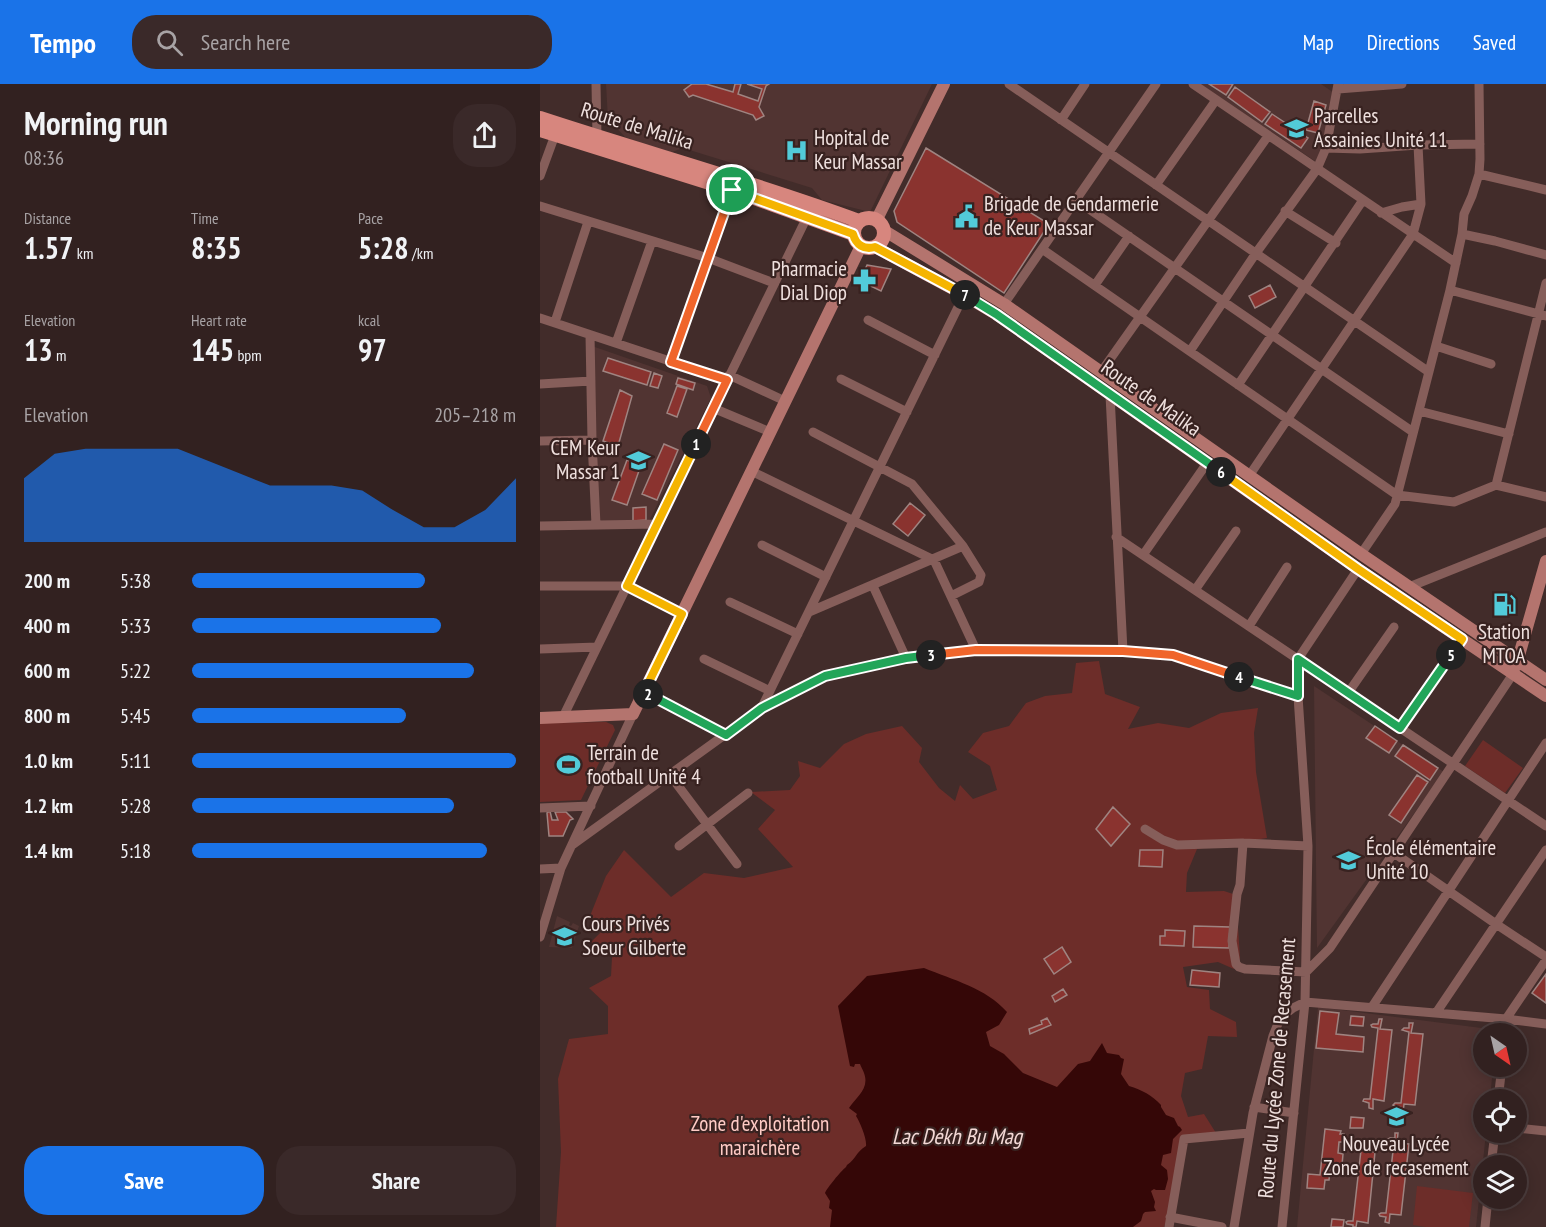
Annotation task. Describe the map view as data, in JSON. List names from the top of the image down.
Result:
{
  "streets": {
    "main road": ["Route de Malika"],
    "street": ["Route du Lycée Zone de Recasement"]
  },
  "water": ["Lac Dékh Bu Mag"],
  "parks": ["Zone d'exploitation maraichère"],
  "places": {
    "school or university": [
      "Parcelles Assainies Unité 11",
      "CEM Keur Massar 1",
      "École élémentaire Unité 10",
      "Cours Privés Soeur Gilberte",
      "Nouveau Lycée Zone de recasement"
    ],
    "hospital": ["Hopital de Keur Massar"],
    "public building": ["Brigade de Gendarmerie de Keur Massar"],
    "pharmacy": ["Pharmacie Dial Diop"],
    "fuel station": ["Station MTOA"],
    "sports": ["Terrain de football Unité 4"]
  },
  "north": "bottom right",
  "page": {
    "header": "Tempo",
    "search": "Search here",
    "nav": ["Map", "Directions", "Saved"],
    "heading": ["Morning run", "08:36"],
    "stats": [
      ["Distance", "1.57 km"],
      ["Time", "8:35"],
      ["Pace", "5:28 /km"],
      ["Elevation", "13 m"],
      ["Heart rate", "145 bpm"],
      ["kcal", "97"]
    ],
    "pins": [
      "7",
      "1",
      "6",
      "3",
      "5",
      "4",
      "2"
    ],
    "chart": ["Elevation", "205–218 m"],
    "list": [
      {
        "name": "200 m",
        "note": "5:38"
      },
      {
        "name": "400 m",
        "note": "5:33"
      },
      {
        "name": "600 m",
        "note": "5:22"
      },
      {
        "name": "800 m",
        "note": "5:45"
      },
      {
        "name": "1.0 km",
        "note": "5:11"
      },
      {
        "name": "1.2 km",
        "note": "5:28"
      },
      {
        "name": "1.4 km",
        "note": "5:18"
      }
    ],
    "buttons": ["Save", "Share"]
  }
}
